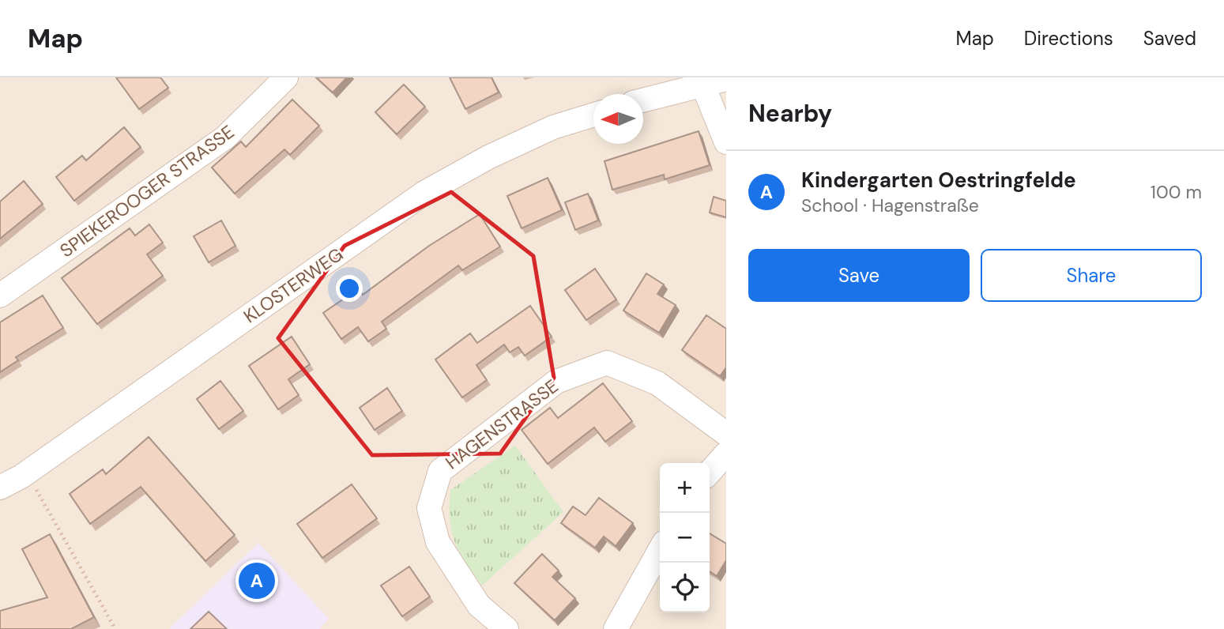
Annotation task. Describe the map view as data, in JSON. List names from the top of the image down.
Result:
{
  "streets": {
    "street": ["SPIEKEROOGER STRASSE", "KLOSTERWEG", "HAGENSTRASSE"]
  },
  "north": "left",
  "page": {
    "header": "Map",
    "nav": ["Map", "Directions", "Saved"],
    "heading": "Nearby",
    "list": [
      {
        "mark": "A",
        "name": "Kindergarten Oestringfelde",
        "note": "School · Hagenstraße",
        "value": "100 m"
      }
    ],
    "buttons": ["Save", "Share"],
    "map_buttons": ["+", "−"],
    "pins": "A"
  }
}
